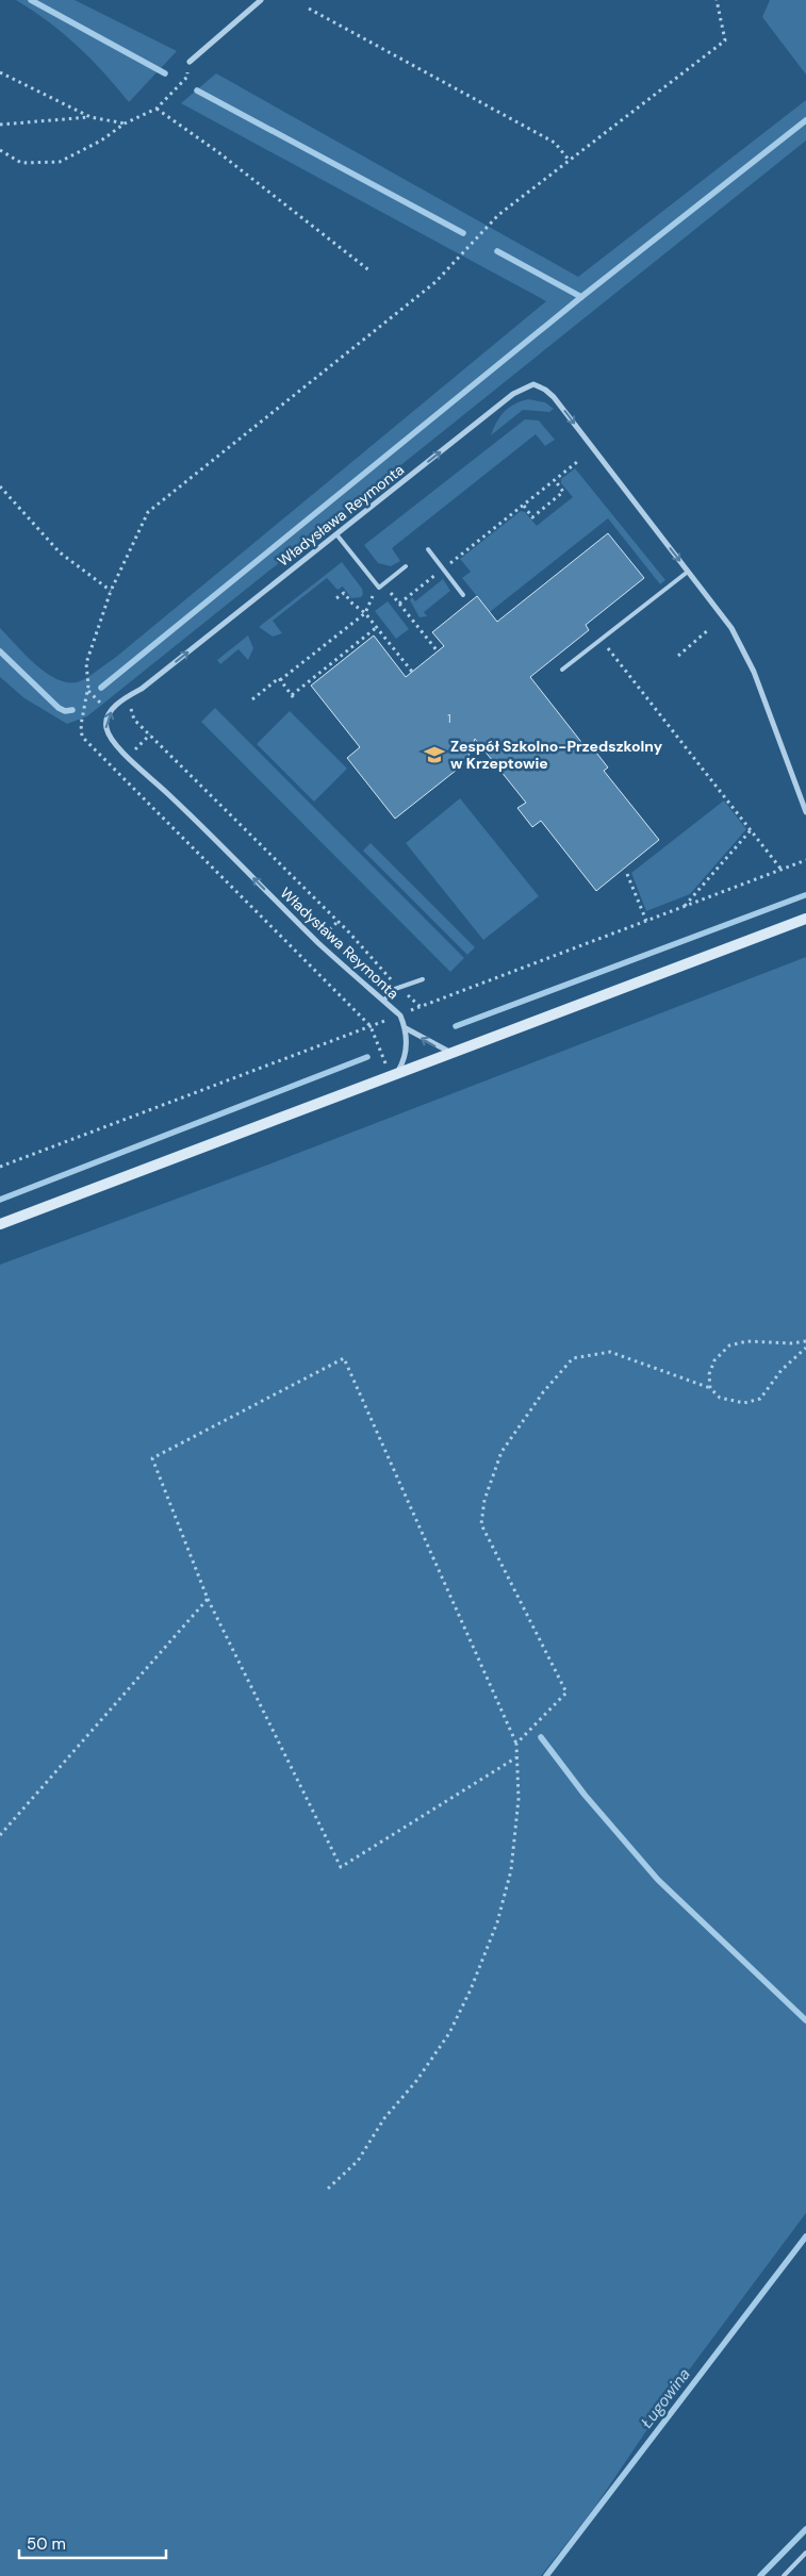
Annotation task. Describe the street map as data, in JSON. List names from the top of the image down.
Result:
{
  "streets": {
    "street": ["Władysława Reymonta"]
  },
  "water": ["Ługowina"],
  "places": {
    "school or university": ["Zespół Szkolno-Przedszkolny w Krzeptowie"]
  },
  "house_numbers": ["1"],
  "scale_bar": "50 m"
}
